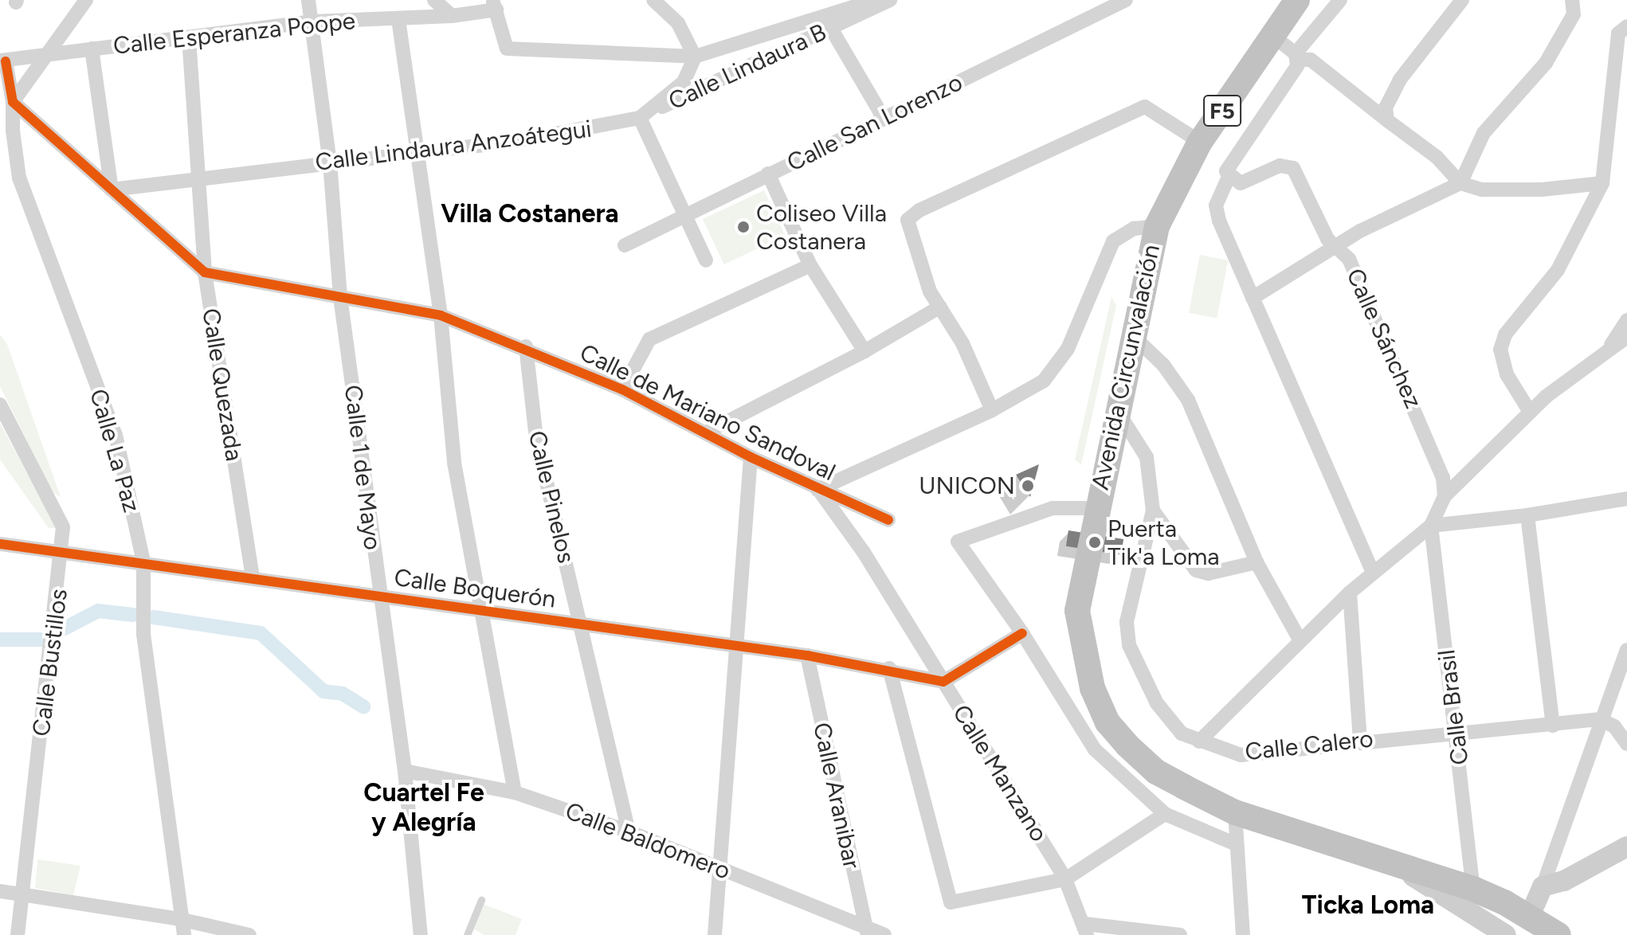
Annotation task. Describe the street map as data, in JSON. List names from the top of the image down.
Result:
{
  "streets": {
    "highway": ["F5", "Avenida Circunvalación"],
    "street": [
      "Calle Esperanza Poope",
      "Calle Lindaura B",
      "Calle San Lorenzo",
      "Calle Lindaura Anzoátegui",
      "Calle Sánchez",
      "Calle Quezada",
      "Calle de Mariano Sandoval",
      "Calle La Paz",
      "Calle 1 de Mayo",
      "Calle Pinelos",
      "Calle Boquerón",
      "Calle Bustillos",
      "Calle Brasil",
      "Calle Calero",
      "Calle Manzano",
      "Calle Aranibar",
      "Calle Baldomero"
    ]
  },
  "crossings": [
    ["Calle Esperanza Poope", "Calle Lindaura B"],
    ["Calle Esperanza Poope", "Calle Quezada"],
    ["Calle Esperanza Poope", "Calle 1 de Mayo"],
    ["Calle Lindaura B", "Calle Lindaura Anzoátegui"],
    ["Calle Lindaura Anzoátegui", "Calle Quezada"],
    ["Calle Lindaura Anzoátegui", "Calle 1 de Mayo"],
    ["Avenida Circunvalación", "Calle Brasil"],
    ["Avenida Circunvalación", "Calle Calero"],
    ["Calle Quezada", "Calle de Mariano Sandoval"],
    ["Calle Quezada", "Calle Boquerón"],
    ["Calle de Mariano Sandoval", "Calle 1 de Mayo"],
    ["Calle de Mariano Sandoval", "Calle Pinelos"],
    ["Calle de Mariano Sandoval", "Calle Manzano"],
    ["Calle La Paz", "Calle Boquerón"],
    ["Calle 1 de Mayo", "Calle Boquerón"],
    ["Calle 1 de Mayo", "Calle Baldomero"],
    ["Calle Pinelos", "Calle Boquerón"],
    ["Calle Pinelos", "Calle Baldomero"],
    ["Calle Boquerón", "Calle Bustillos"],
    ["Calle Boquerón", "Calle Manzano"],
    ["Calle Boquerón", "Calle Aranibar"],
    ["Calle Brasil", "Calle Calero"],
    ["Calle Aranibar", "Calle Baldomero"]
  ],
  "districts": ["Villa Costanera", "Cuartel Fe y Alegría", "Ticka Loma"],
  "places": ["Coliseo Villa Costanera", "UNICON", "Puerta Tik'a Loma"]
}
